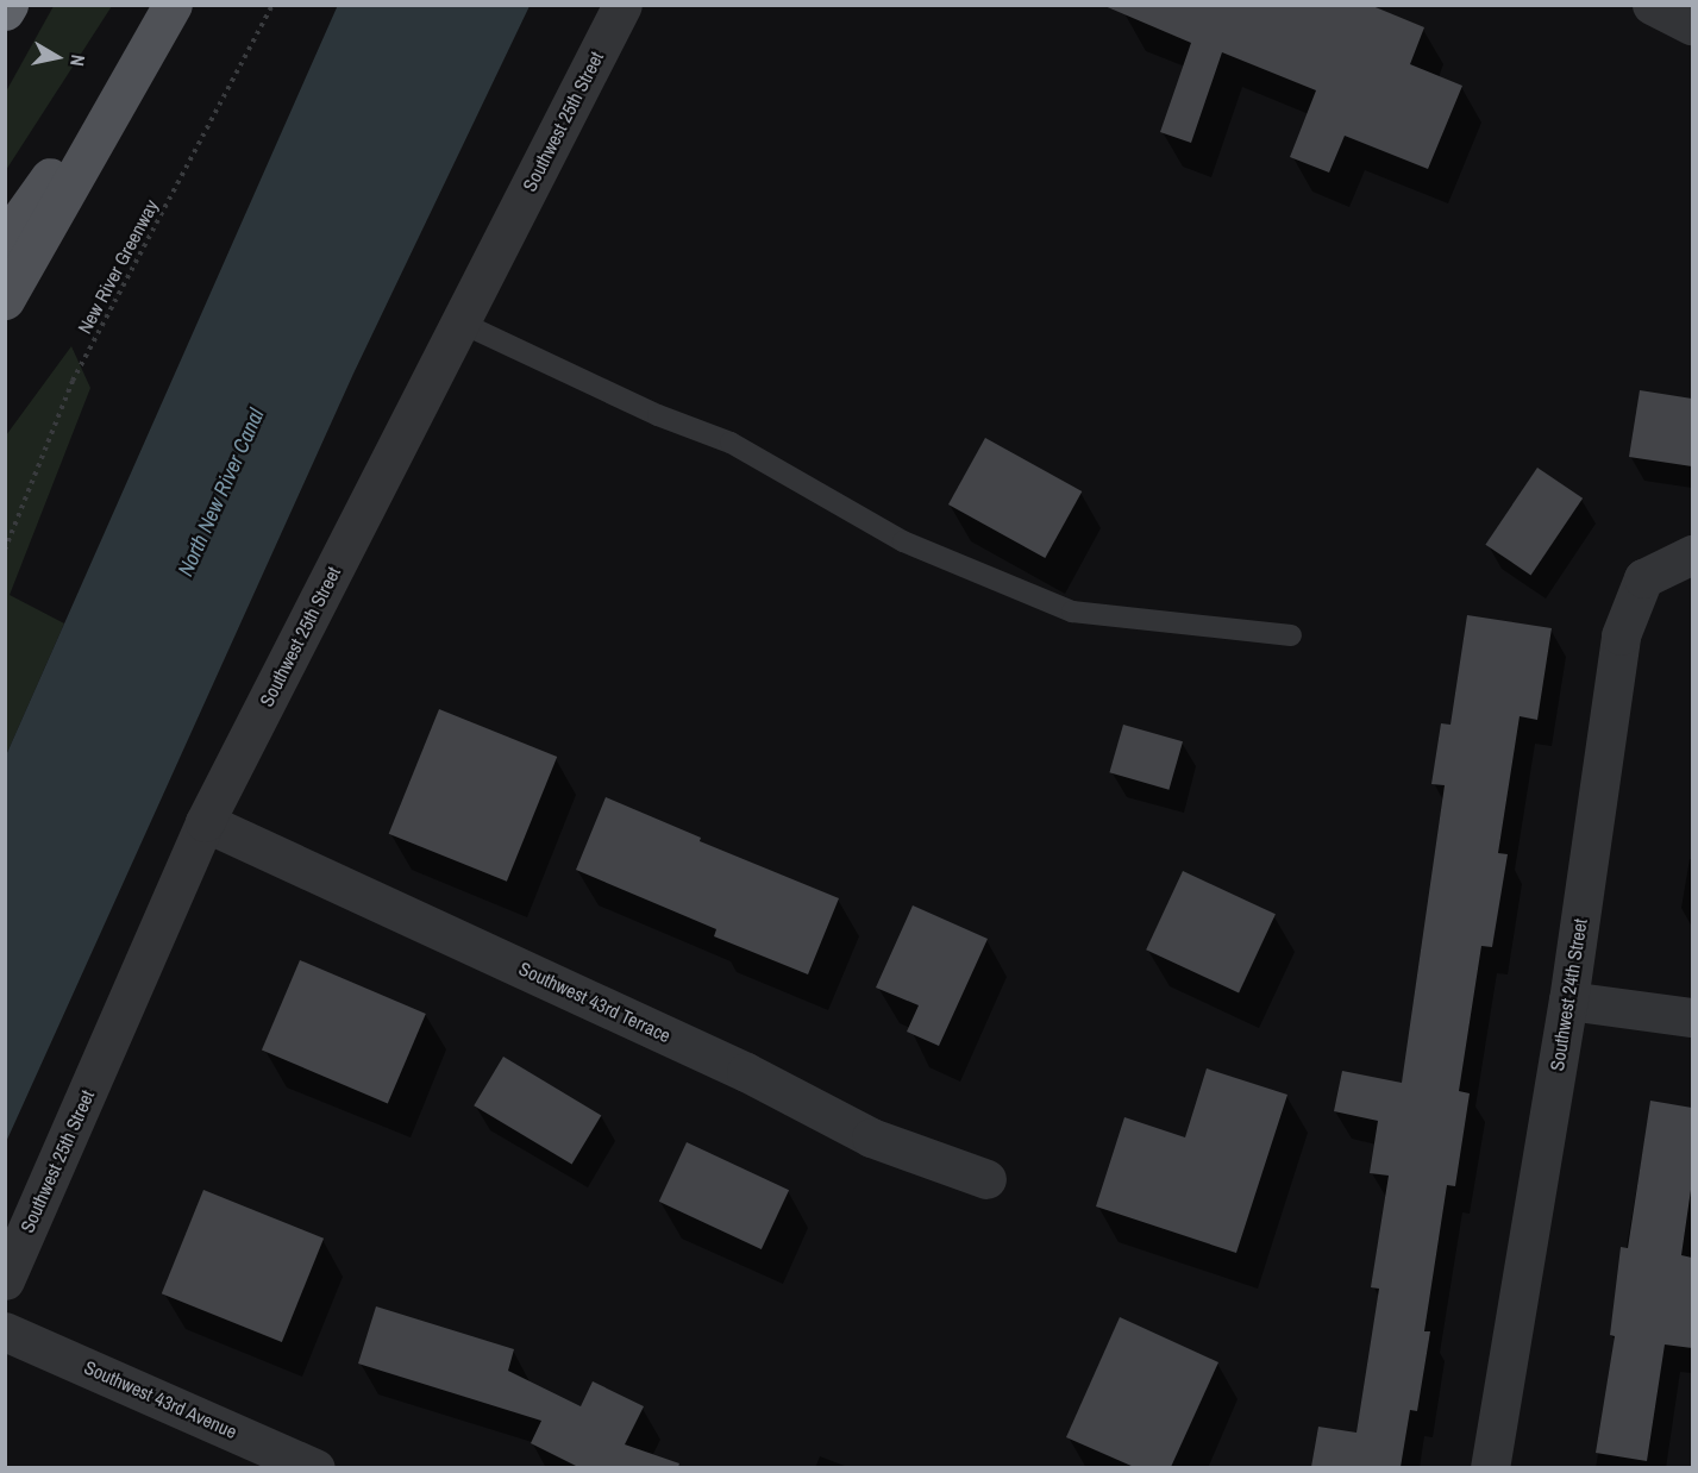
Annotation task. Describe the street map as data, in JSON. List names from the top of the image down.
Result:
{
  "streets": {
    "street": [
      "Southwest 25th Street",
      "Southwest 24th Street",
      "Southwest 43rd Terrace",
      "Southwest 43rd Avenue"
    ],
    "path": ["New River Greenway"]
  },
  "crossings": [
    ["Southwest 25th Street", "Southwest 43rd Terrace"]
  ],
  "water": ["North New River Canal"],
  "north": "right"
}
